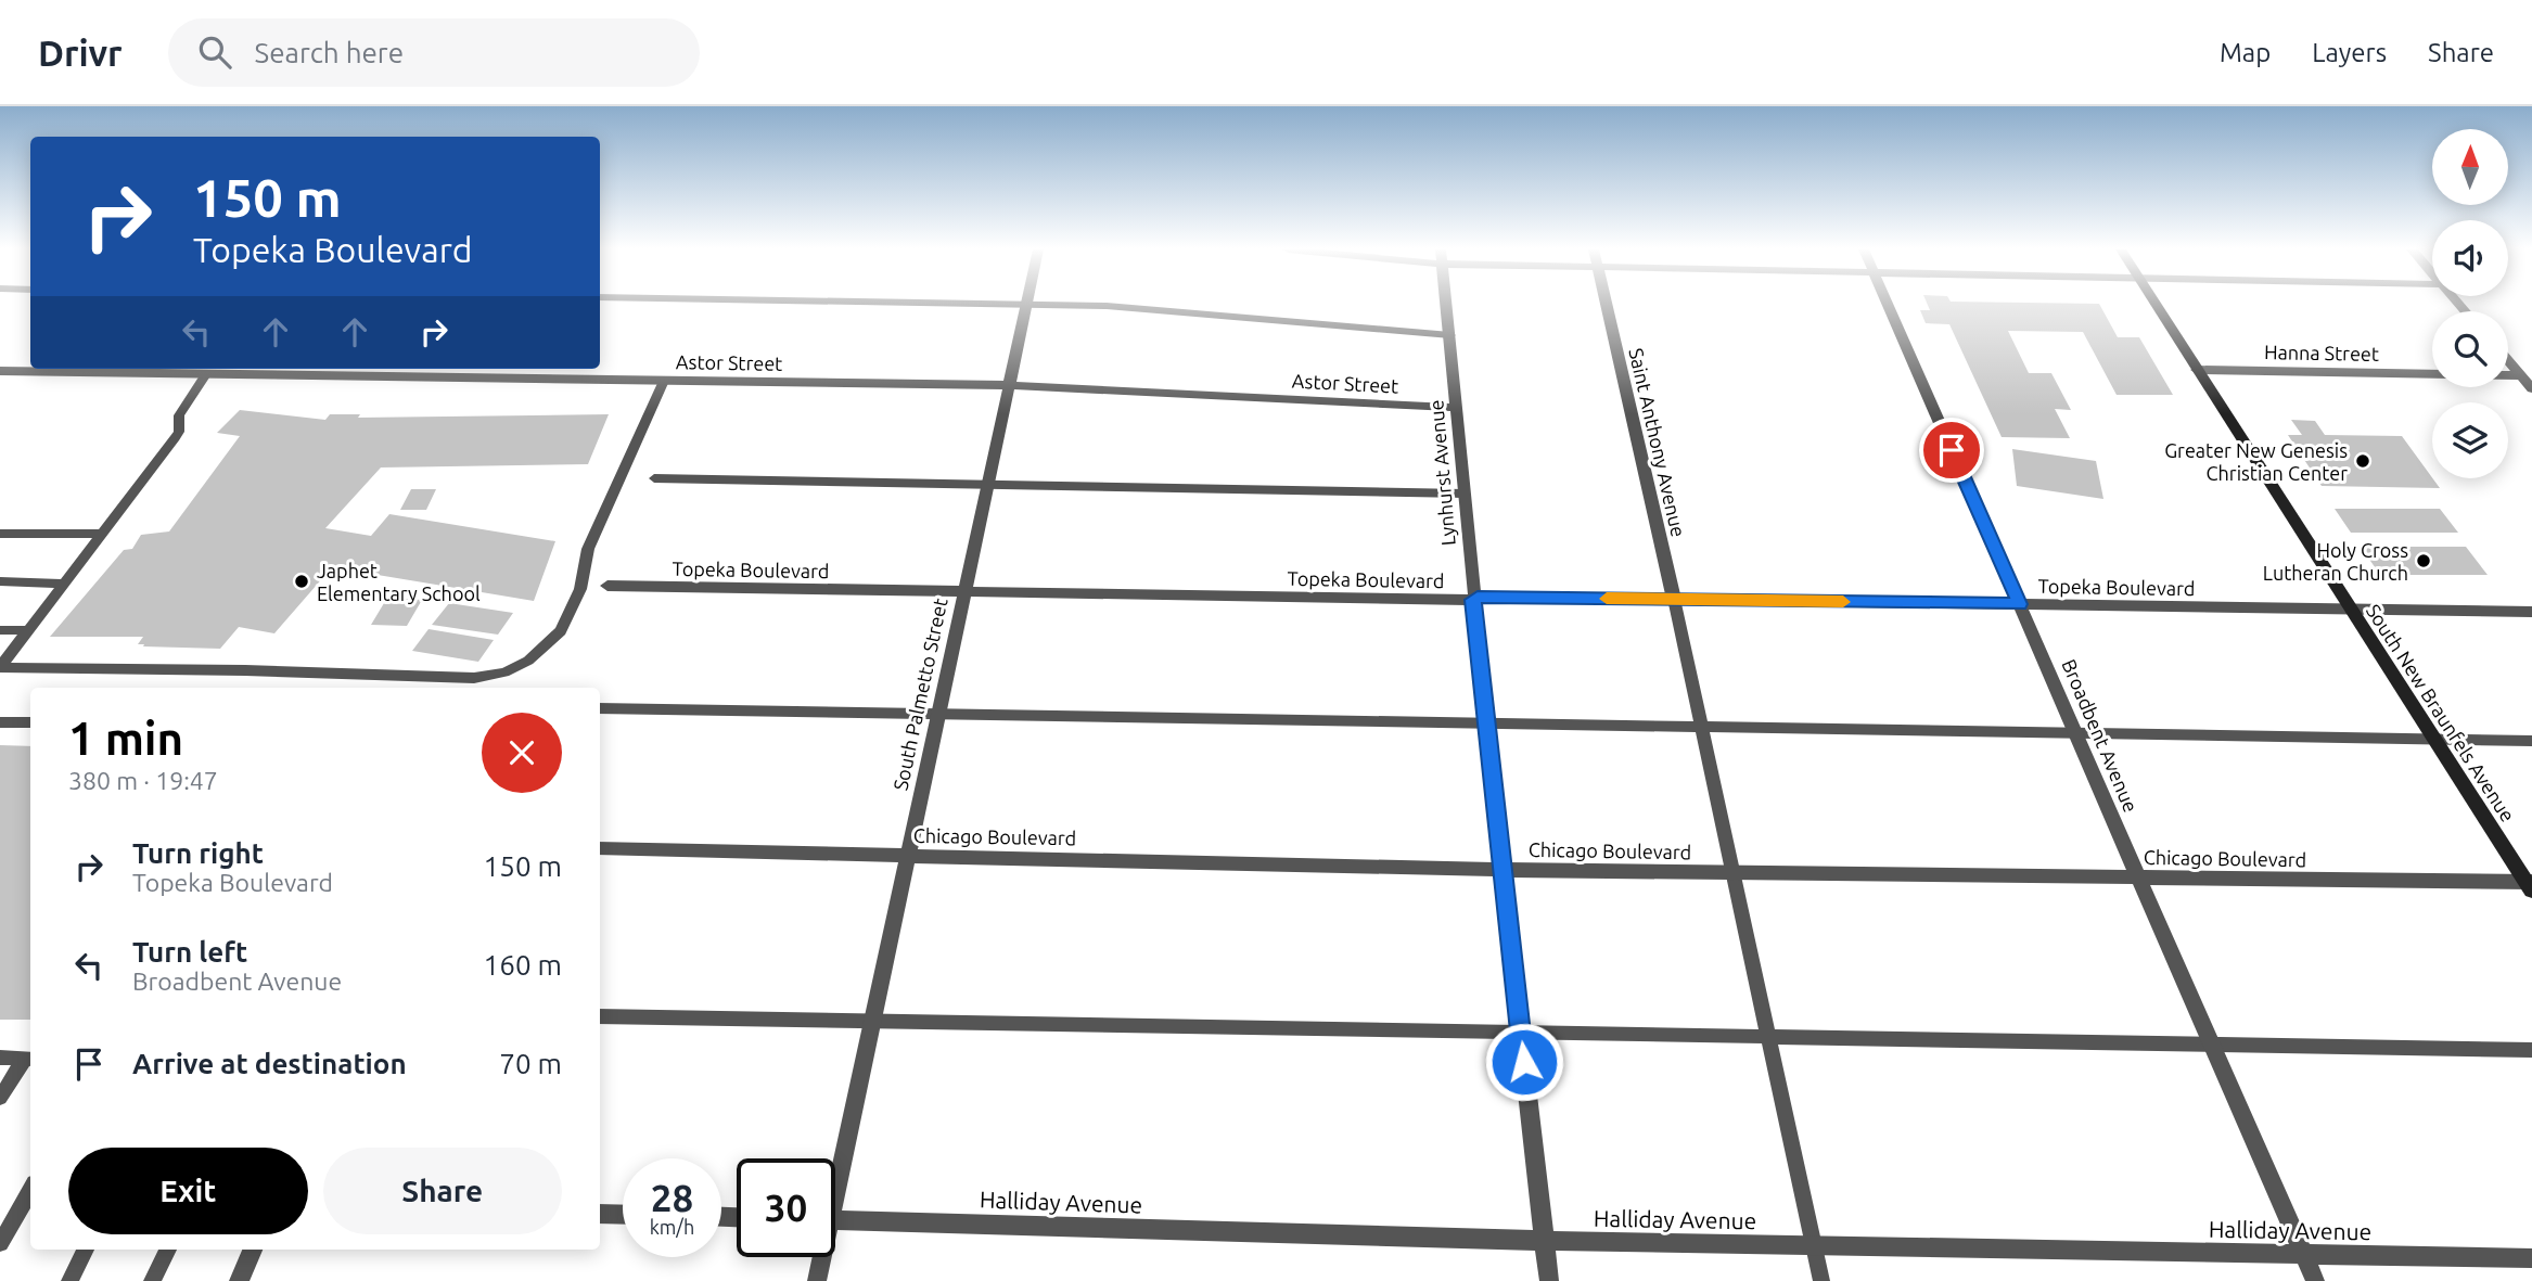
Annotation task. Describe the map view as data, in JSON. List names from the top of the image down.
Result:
{
  "streets": {
    "main road": ["South New Braunfels Avenue"],
    "street": [
      "Hanna Street",
      "Astor Street",
      "Saint Anthony Avenue",
      "Lynhurst Avenue",
      "Topeka Boulevard",
      "South Palmetto Street",
      "Broadbent Avenue",
      "Chicago Boulevard",
      "Halliday Avenue"
    ]
  },
  "crossings": [
    ["Hanna Street", "South New Braunfels Avenue"],
    ["Astor Street", "Lynhurst Avenue"],
    ["Astor Street", "South Palmetto Street"],
    ["Saint Anthony Avenue", "Topeka Boulevard"],
    ["Lynhurst Avenue", "Topeka Boulevard"],
    ["Lynhurst Avenue", "Chicago Boulevard"],
    ["Lynhurst Avenue", "Halliday Avenue"],
    ["Topeka Boulevard", "South Palmetto Street"],
    ["Topeka Boulevard", "South New Braunfels Avenue"],
    ["Topeka Boulevard", "Broadbent Avenue"],
    ["South Palmetto Street", "Chicago Boulevard"],
    ["South New Braunfels Avenue", "Chicago Boulevard"],
    ["Broadbent Avenue", "Chicago Boulevard"],
    ["Broadbent Avenue", "Halliday Avenue"]
  ],
  "places": ["Greater New Genesis Christian Center", "Holy Cross Lutheran Church", "Japhet Elementary School"],
  "north": "top",
  "page": {
    "header": "Drivr",
    "search": "Search here",
    "nav": ["Map", "Layers", "Share"],
    "turn": ["150 m", "Topeka Boulevard"],
    "heading": ["1 min", "380 m · 19:47"],
    "list": [
      {
        "name": "Turn right",
        "note": "Topeka Boulevard",
        "value": "150 m"
      },
      {
        "name": "Turn left",
        "note": "Broadbent Avenue",
        "value": "160 m"
      },
      {
        "name": "Arrive at destination",
        "value": "70 m"
      }
    ],
    "buttons": ["Exit", "Share"],
    "speed": "28 km/h",
    "limit": "30"
  }
}
